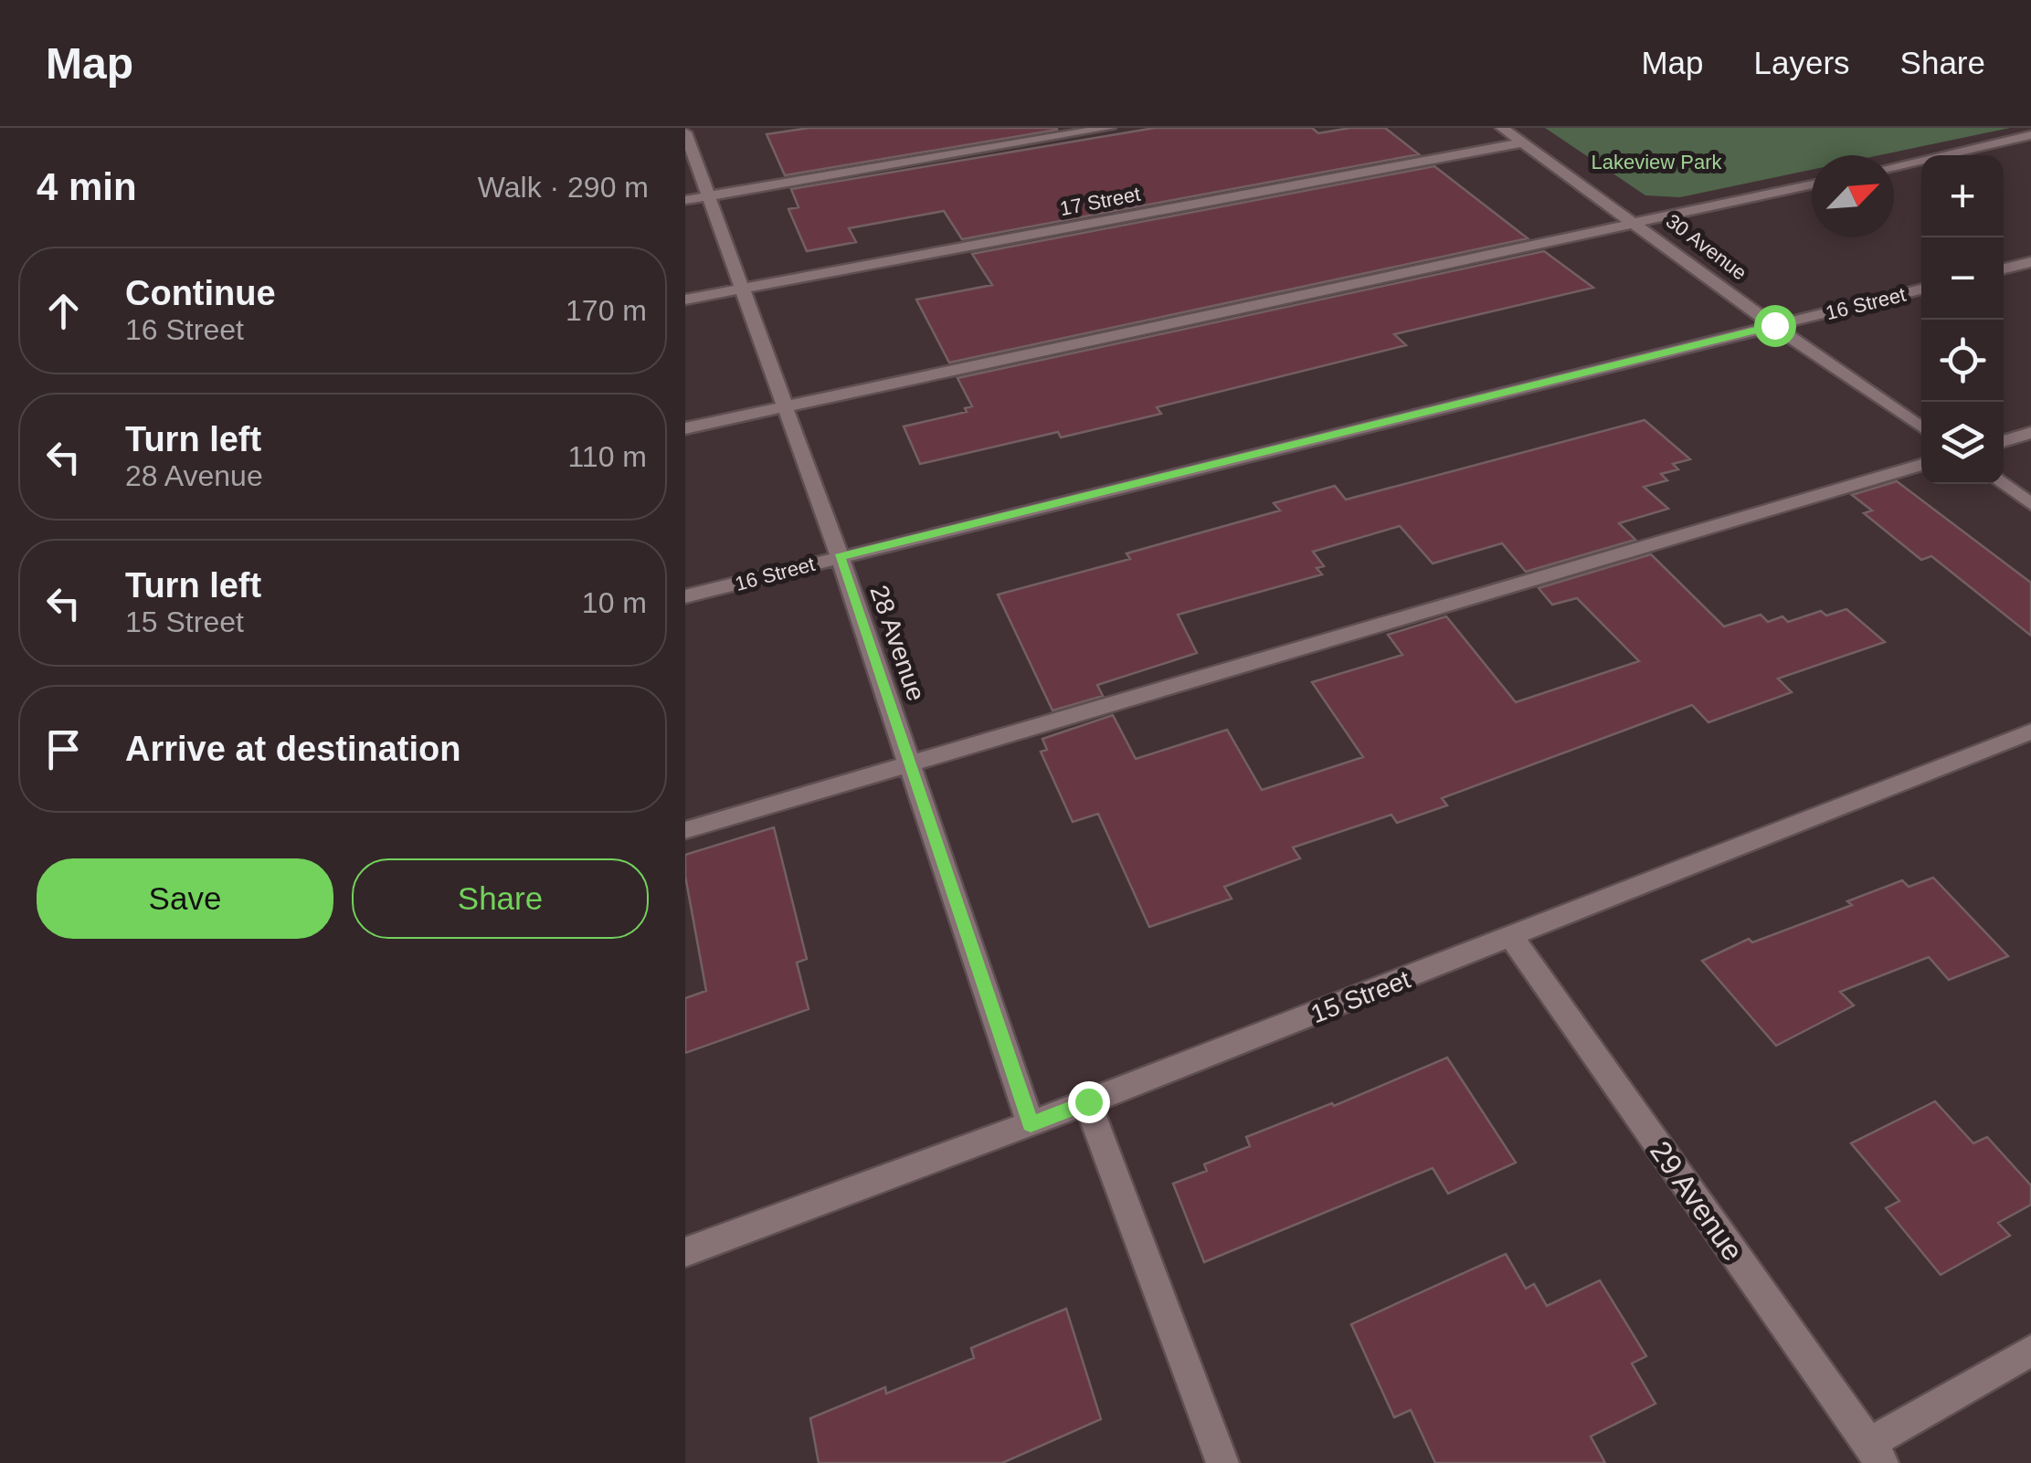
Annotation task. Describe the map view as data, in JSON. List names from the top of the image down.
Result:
{
  "streets": {
    "street": [
      "17 Street",
      "30 Avenue",
      "16 Street",
      "28 Avenue",
      "15 Street",
      "29 Avenue"
    ]
  },
  "crossings": [
    ["17 Street", "30 Avenue"],
    ["17 Street", "28 Avenue"],
    ["30 Avenue", "16 Street"],
    ["16 Street", "28 Avenue"],
    ["28 Avenue", "15 Street"],
    ["15 Street", "29 Avenue"]
  ],
  "parks": ["Lakeview Park"],
  "north": "top right",
  "page": {
    "header": "Map",
    "nav": ["Map", "Layers", "Share"],
    "heading": ["4 min", "Walk · 290 m"],
    "map_buttons": ["+", "−"],
    "list": [
      ["Continue", "16 Street", "170 m"],
      ["Turn left", "28 Avenue", "110 m"],
      ["Turn left", "15 Street", "10 m"],
      "Arrive at destination"
    ],
    "buttons": ["Save", "Share"]
  }
}
